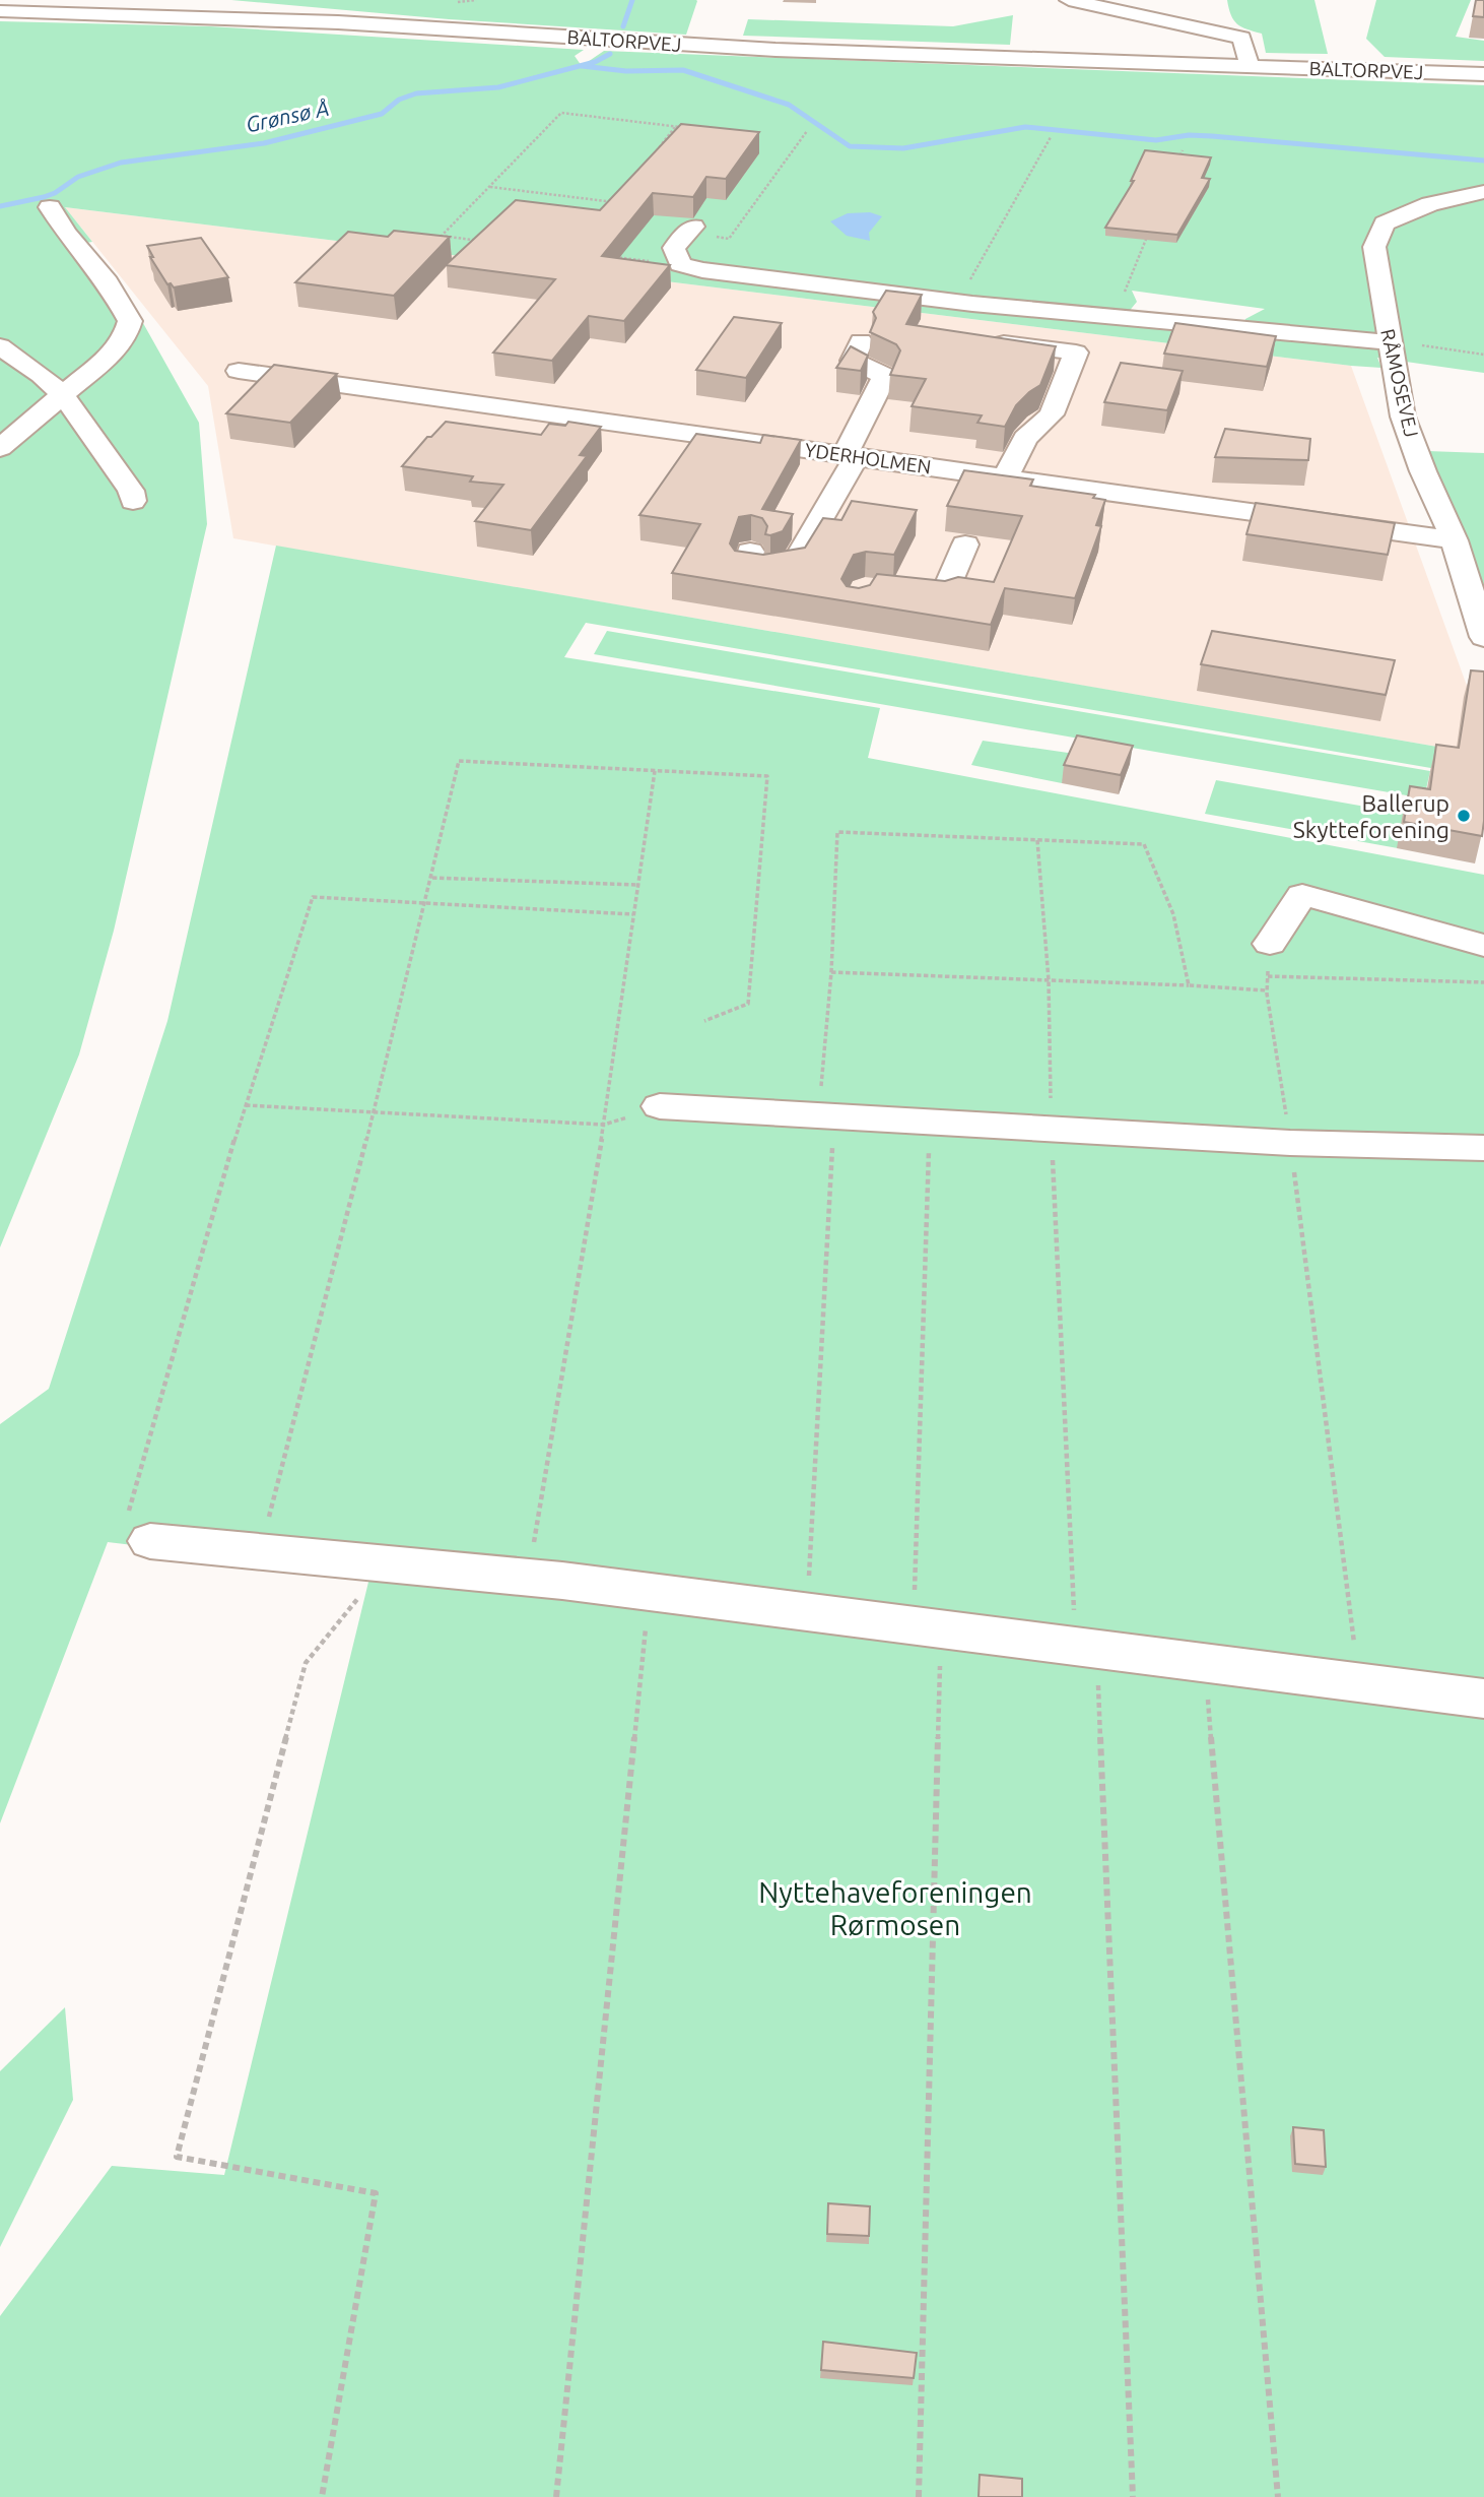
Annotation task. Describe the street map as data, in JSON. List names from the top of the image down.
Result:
{
  "streets": {
    "street": ["BALTORPVEJ", "RÅMOSEVEJ", "YDERHOLMEN"]
  },
  "crossings": [
    ["RÅMOSEVEJ", "YDERHOLMEN"]
  ],
  "water": ["Grønsø Å"],
  "parks": ["Nyttehaveforeningen Rørmosen"],
  "places": ["Ballerup Skytteforening"]
}
